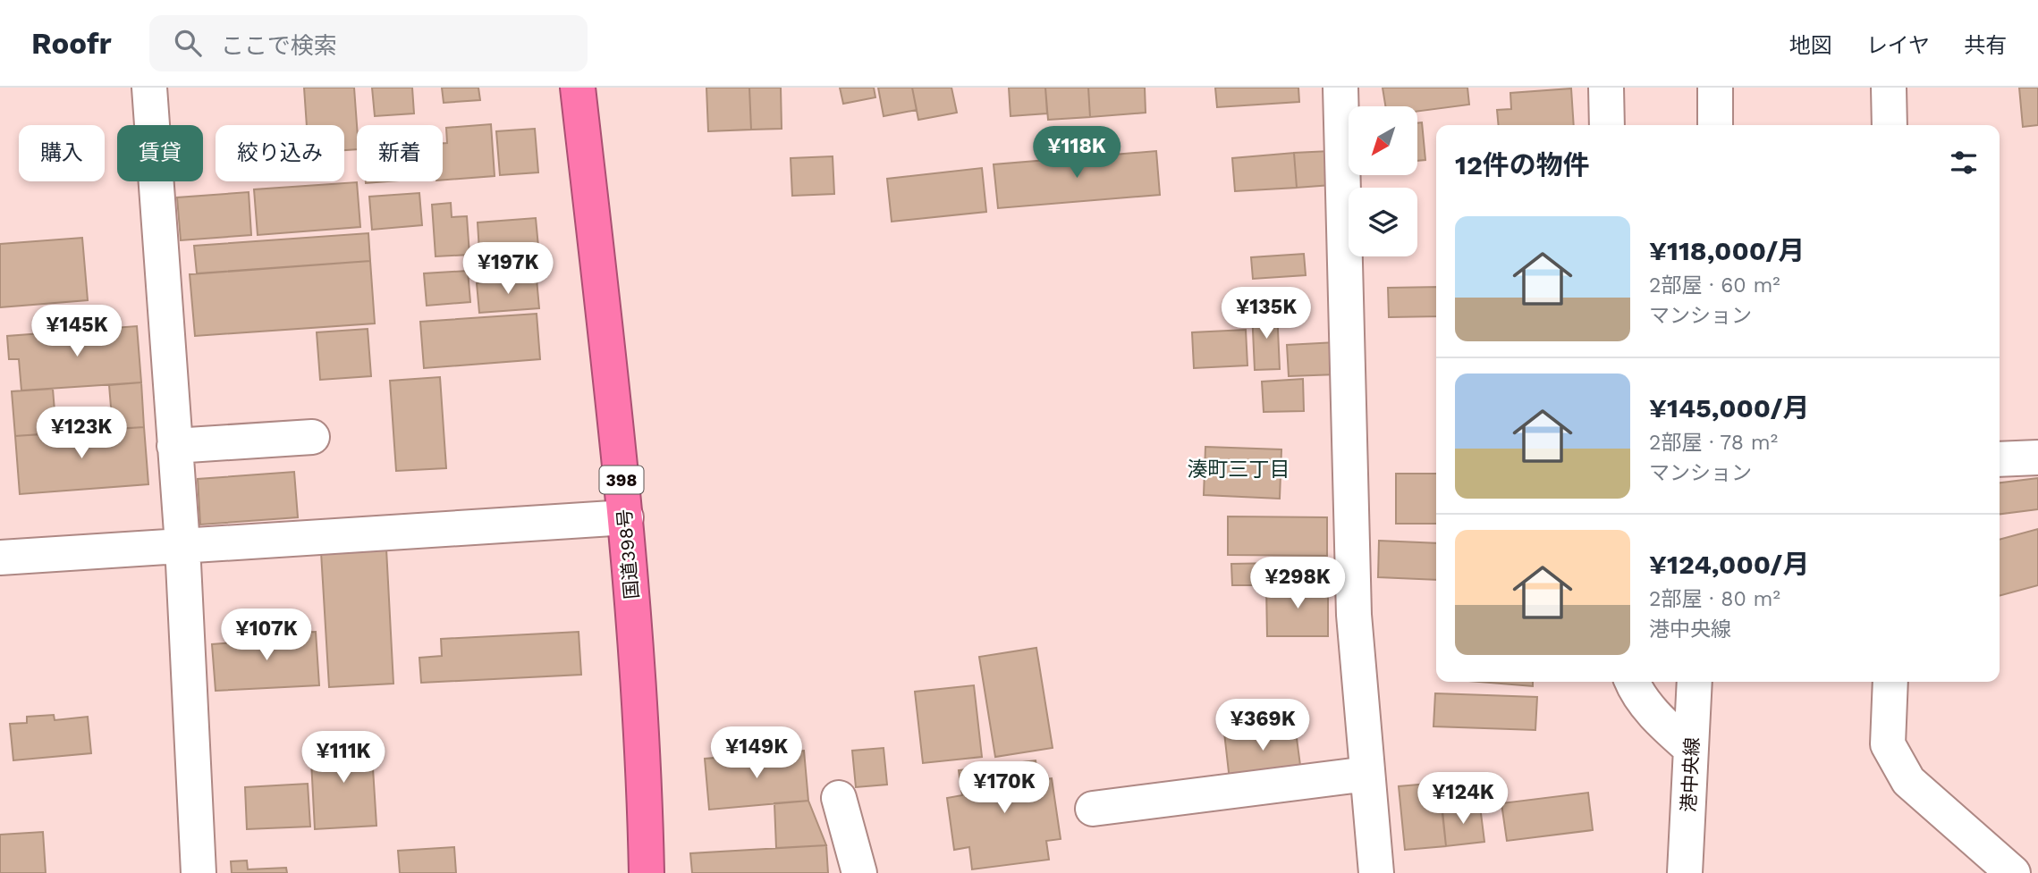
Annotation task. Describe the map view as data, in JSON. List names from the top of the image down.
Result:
{
  "streets": {
    "highway": ["398", "国道398号"],
    "street": ["港中央線"]
  },
  "districts": ["湊町三丁目"],
  "north": "bottom left",
  "page": {
    "header": "Roofr",
    "search": "ここで検索",
    "nav": ["地図", "レイヤ", "共有"],
    "chip": [
      "購入",
      "賃貸",
      "絞り込み",
      "新着"
    ],
    "heading": "12件の物件",
    "price": [
      "¥118K",
      "¥197K",
      "¥135K",
      "¥145K",
      "¥123K",
      "¥298K",
      "¥107K",
      "¥369K",
      "¥149K",
      "¥111K",
      "¥170K",
      "¥124K"
    ],
    "list": [
      {
        "name": "¥118,000/月",
        "note": "2部屋 · 60 m² · マンション"
      },
      {
        "name": "¥145,000/月",
        "note": "2部屋 · 78 m² · マンション"
      },
      {
        "name": "¥124,000/月",
        "note": "2部屋 · 80 m² · 港中央線"
      }
    ]
  }
}
